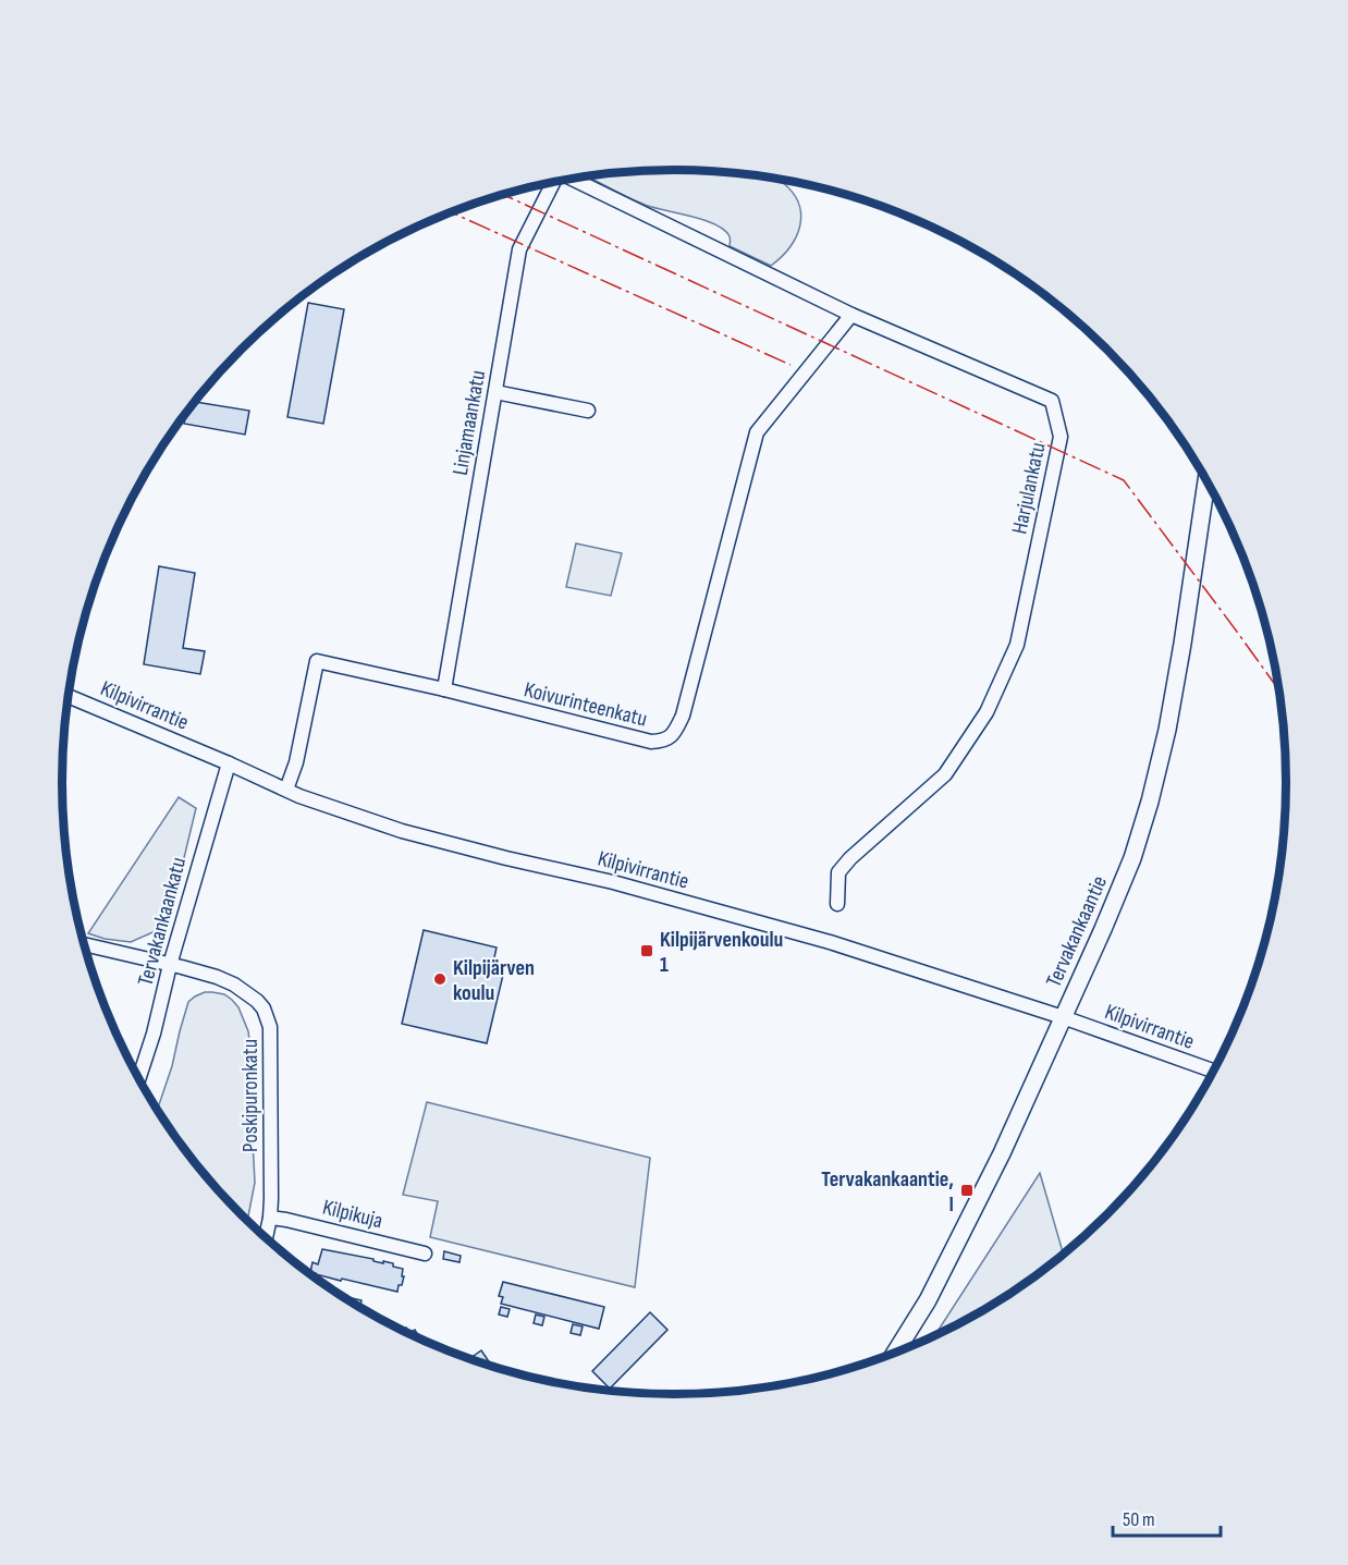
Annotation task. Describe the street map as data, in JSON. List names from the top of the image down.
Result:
{
  "streets": {
    "street": [
      "Linjamaankatu",
      "Harjulankatu",
      "Koivurinteenkatu",
      "Kilpivirrantie",
      "Tervakankaankatu",
      "Tervakankaantie",
      "Poskipuronkatu",
      "Kilpikuja"
    ]
  },
  "crossings": [
    ["Linjamaankatu", "Koivurinteenkatu"],
    ["Harjulankatu", "Koivurinteenkatu"],
    ["Koivurinteenkatu", "Kilpivirrantie"],
    ["Kilpivirrantie", "Tervakankaankatu"],
    ["Kilpivirrantie", "Tervakankaantie"],
    ["Tervakankaankatu", "Poskipuronkatu"],
    ["Poskipuronkatu", "Kilpikuja"]
  ],
  "places": {
    "transit": ["Kilpijärvenkoulu 1", "Tervakankaantie, I"],
    "other": ["Kilpijärven koulu"]
  },
  "scale_bar": "50 m"
}
